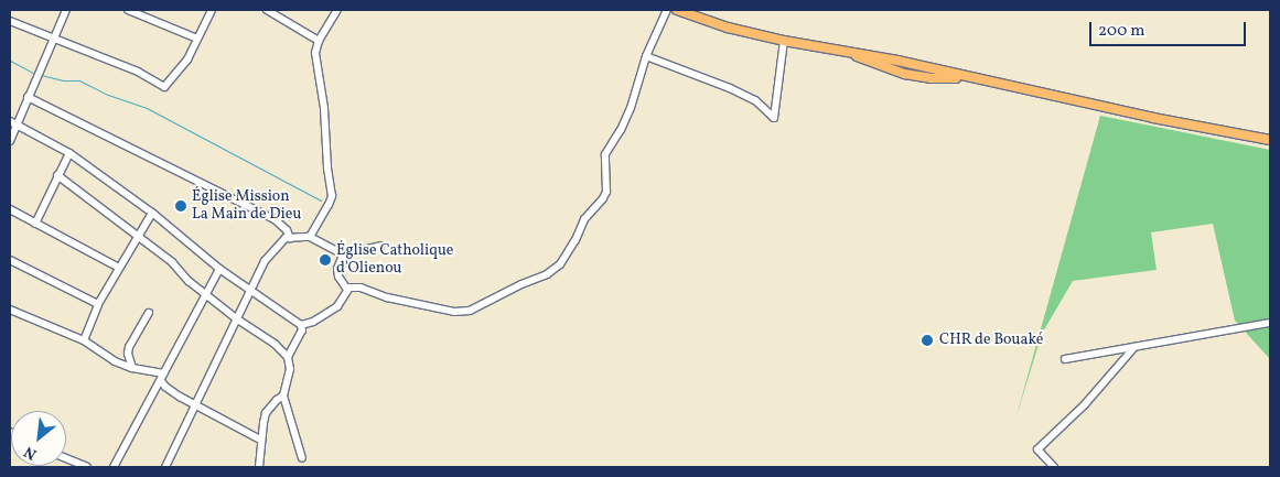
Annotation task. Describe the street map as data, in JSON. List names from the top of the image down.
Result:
{
  "places": ["Église Mission La Main de Dieu", "Église Catholique d'Olienou", "CHR de Bouaké"],
  "scale_bar": "200 m",
  "north": "bottom left"
}
